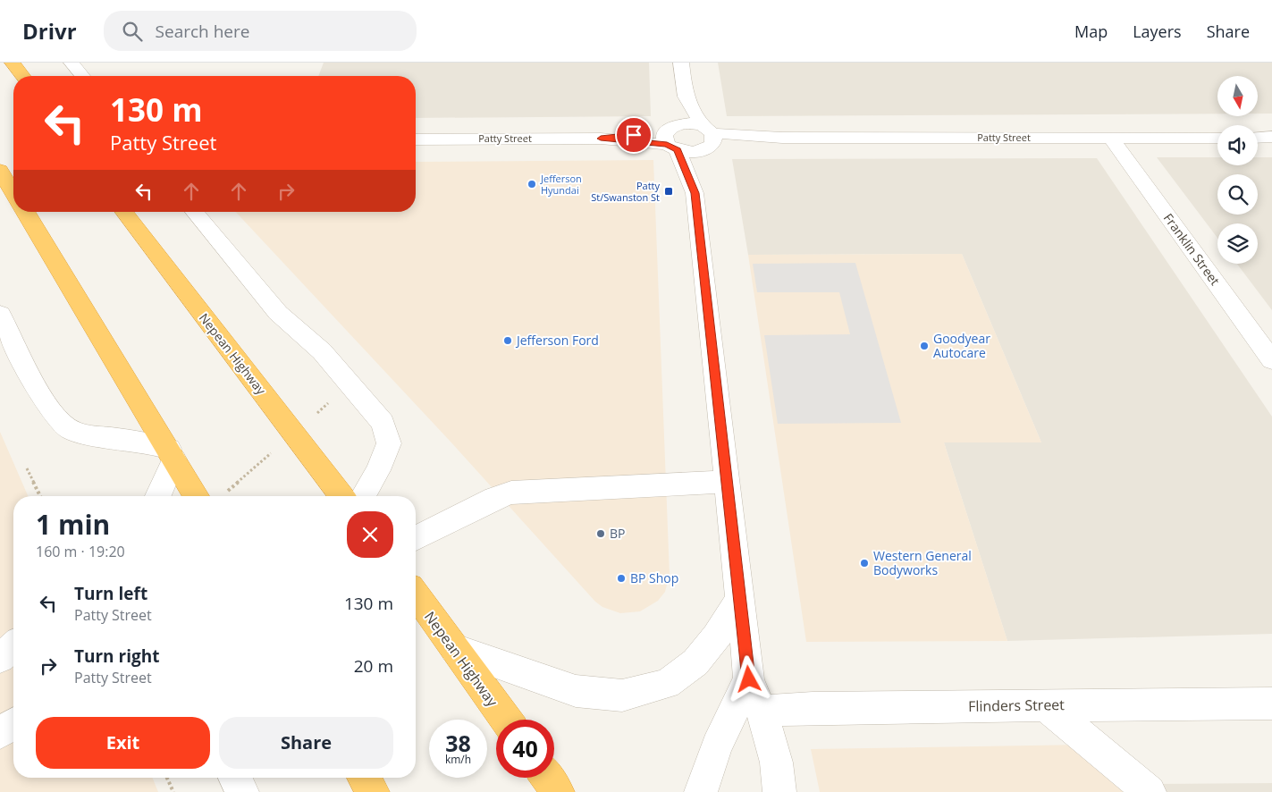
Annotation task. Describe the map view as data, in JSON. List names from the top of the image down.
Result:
{
  "streets": {
    "highway": ["Nepean Highway"],
    "street": ["Patty Street", "Franklin Street", "Flinders Street"]
  },
  "crossings": [
    ["Patty Street", "Franklin Street"]
  ],
  "places": {
    "other": [
      "Jefferson Hyundai",
      "Jefferson Ford",
      "Goodyear Autocare",
      "BP",
      "Western General Bodyworks",
      "BP Shop"
    ],
    "transit": ["Patty St/Swanston St"]
  },
  "north": "bottom",
  "page": {
    "header": "Drivr",
    "search": "Search here",
    "nav": ["Map", "Layers", "Share"],
    "turn": ["130 m", "Patty Street"],
    "heading": ["1 min", "160 m · 19:20"],
    "list": [
      {
        "name": "Turn left",
        "note": "Patty Street",
        "value": "130 m"
      },
      {
        "name": "Turn right",
        "note": "Patty Street",
        "value": "20 m"
      }
    ],
    "buttons": ["Exit", "Share"],
    "speed": "38 km/h",
    "limit": "40"
  }
}
